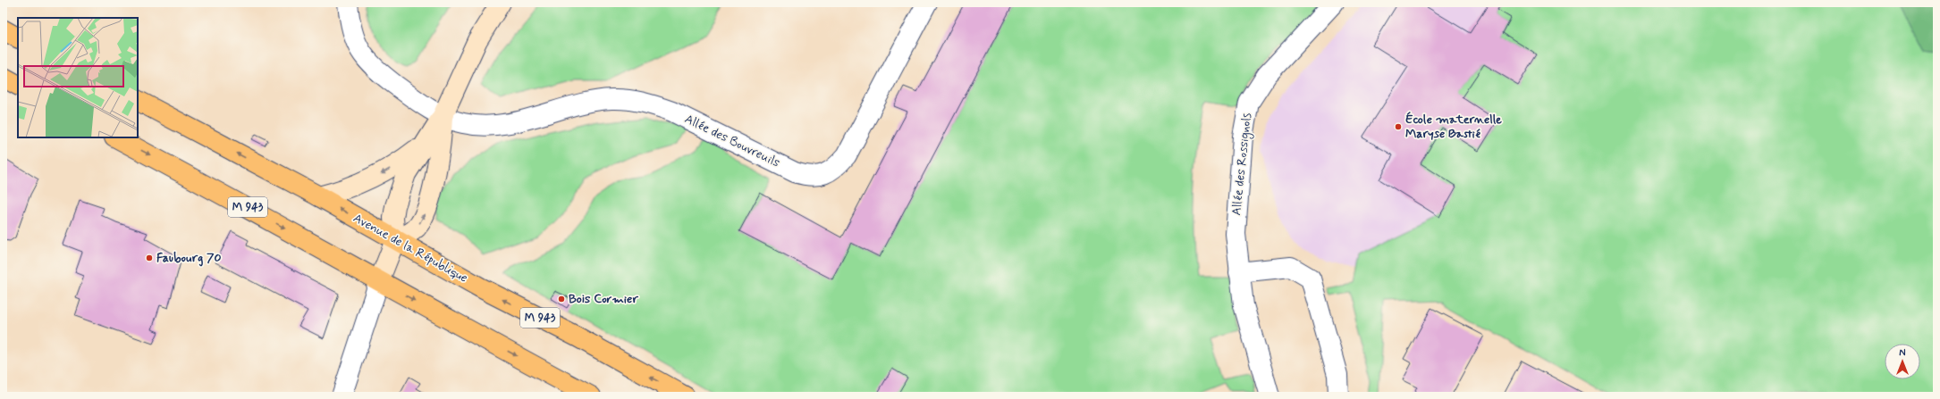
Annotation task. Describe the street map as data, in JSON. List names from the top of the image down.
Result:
{
  "streets": {
    "main road": ["M 943", "Avenue de la République"],
    "street": ["Allée des Bouvreuils", "Allée des Rossignols"]
  },
  "places": ["École maternelle Maryse Bastié", "Faubourg 70", "Bois Cormier"],
  "north": "top"
}
